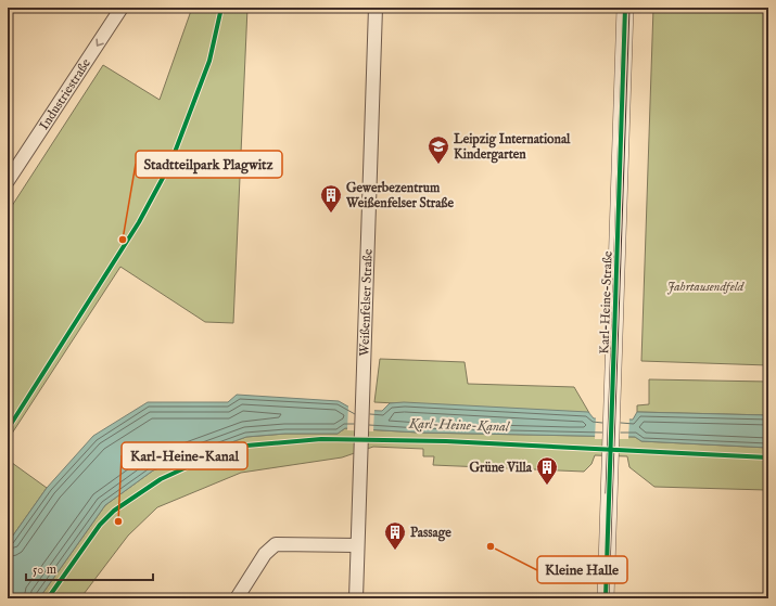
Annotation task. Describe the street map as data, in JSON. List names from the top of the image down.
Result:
{
  "streets": {
    "street": ["Industriestraße", "Weißenfelser Straße", "Karl-Heine-Straße"]
  },
  "one_way": ["Industriestraße"],
  "water": ["Karl-Heine-Kanal"],
  "parks": ["Jahrtausendfeld"],
  "places": {
    "school or university": ["Leipzig International Kindergarten"],
    "building": ["Gewerbezentrum Weißenfelser Straße", "Grüne Villa", "Passage"],
    "other": ["Stadtteilpark Plagwitz", "Karl-Heine-Kanal", "Kleine Halle"]
  },
  "scale_bar": "50 m"
}
